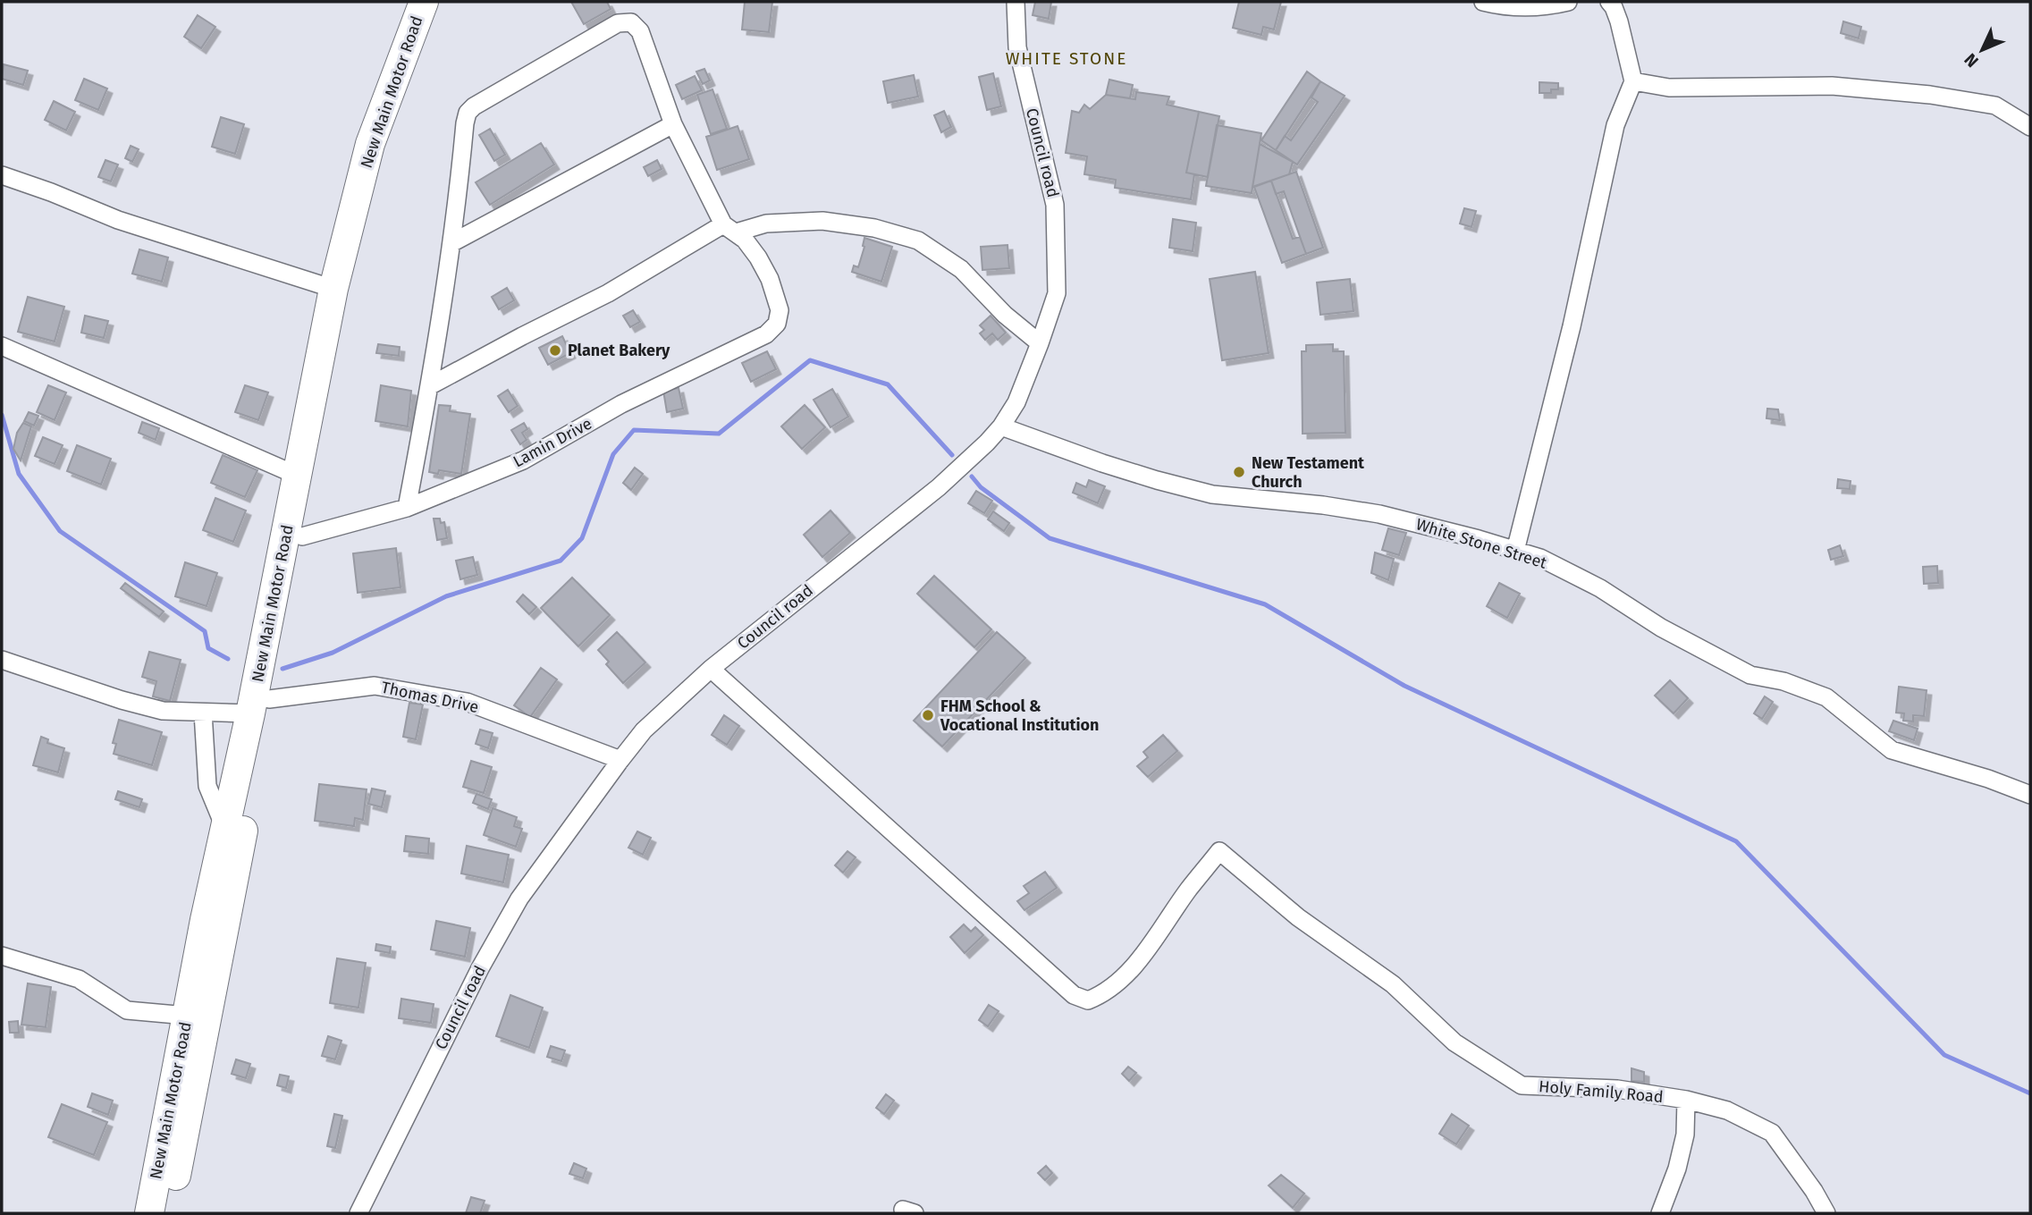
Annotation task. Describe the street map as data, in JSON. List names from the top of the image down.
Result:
{
  "streets": {
    "highway": ["New Main Motor Road"],
    "street": [
      "Council road",
      "Lamin Drive",
      "White Stone Street",
      "Thomas Drive",
      "Holy Family Road"
    ]
  },
  "crossings": [
    ["New Main Motor Road", "Lamin Drive"],
    ["New Main Motor Road", "Thomas Drive"],
    ["Council road", "White Stone Street"],
    ["Council road", "Thomas Drive"],
    ["Council road", "Holy Family Road"]
  ],
  "districts": ["WHITE STONE"],
  "places": ["Planet Bakery", "New Testament Church", "FHM School & Vocational Institution"],
  "north": "bottom left"
}
